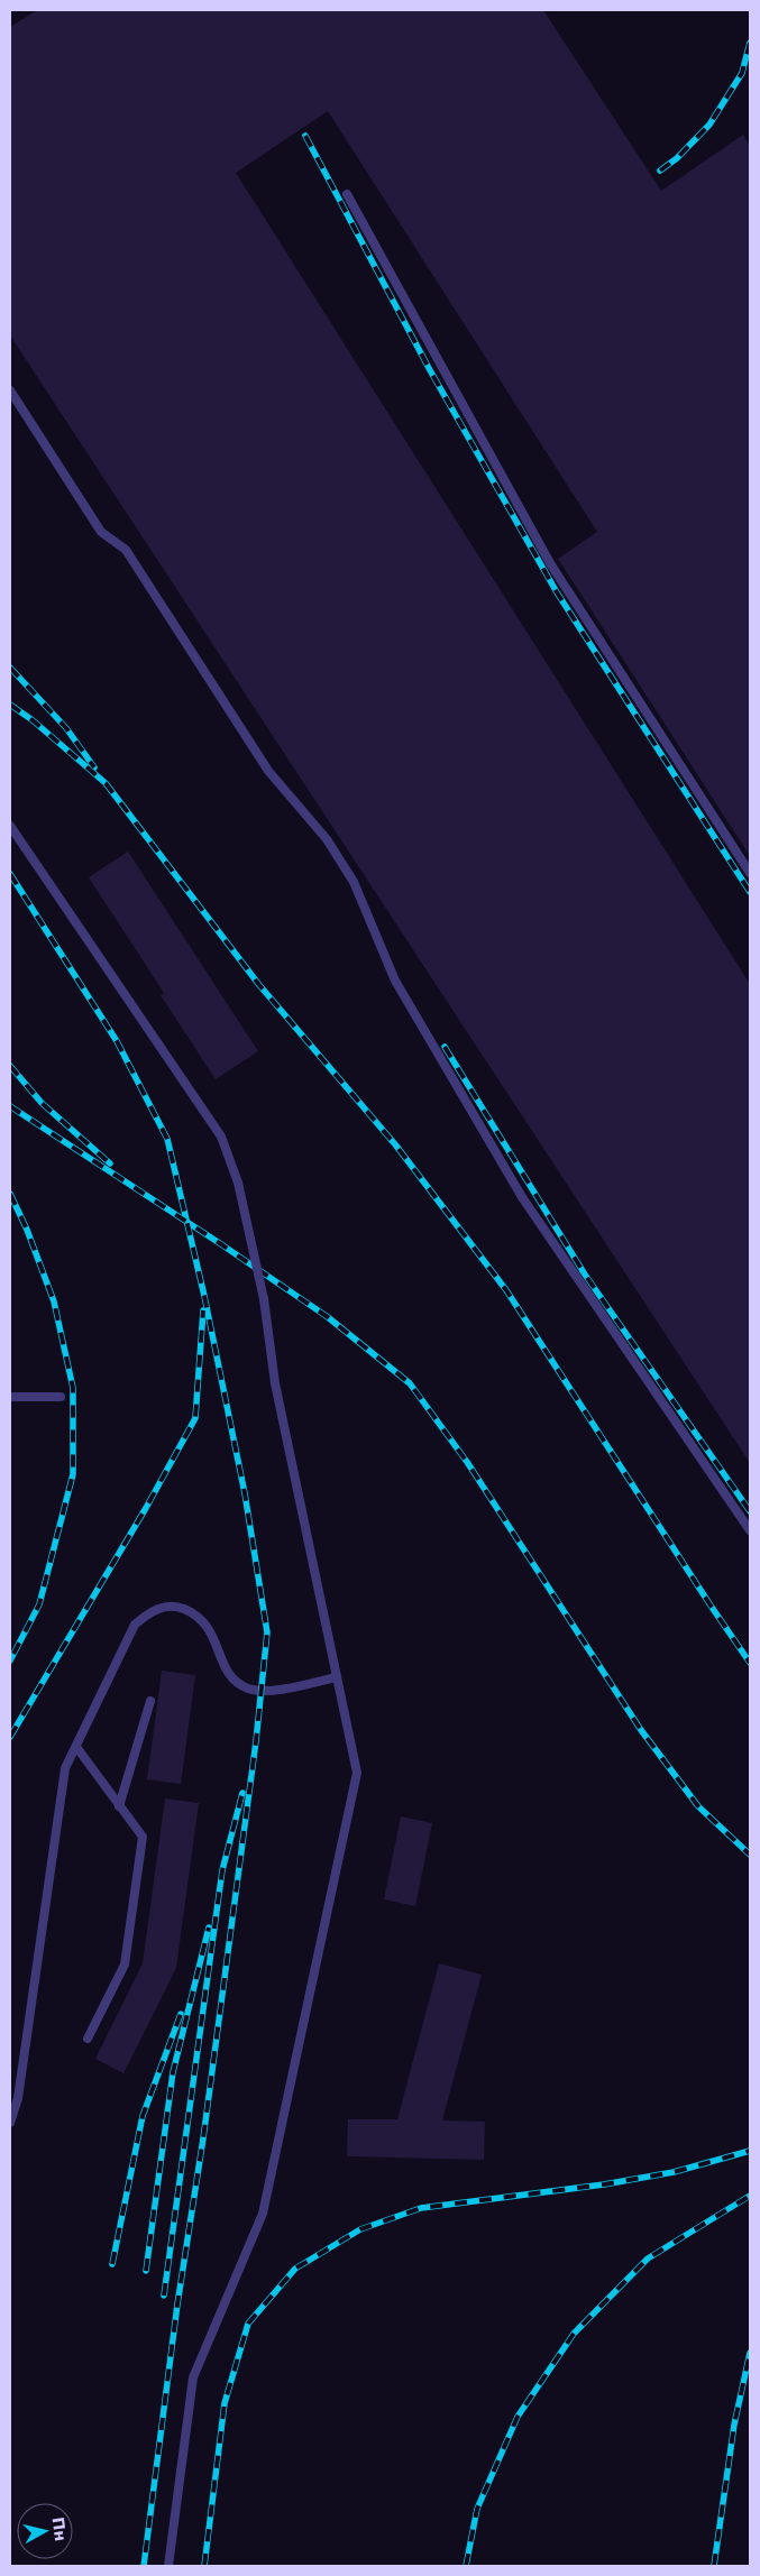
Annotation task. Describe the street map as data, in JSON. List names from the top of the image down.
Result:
{
  "north": "right"
}
